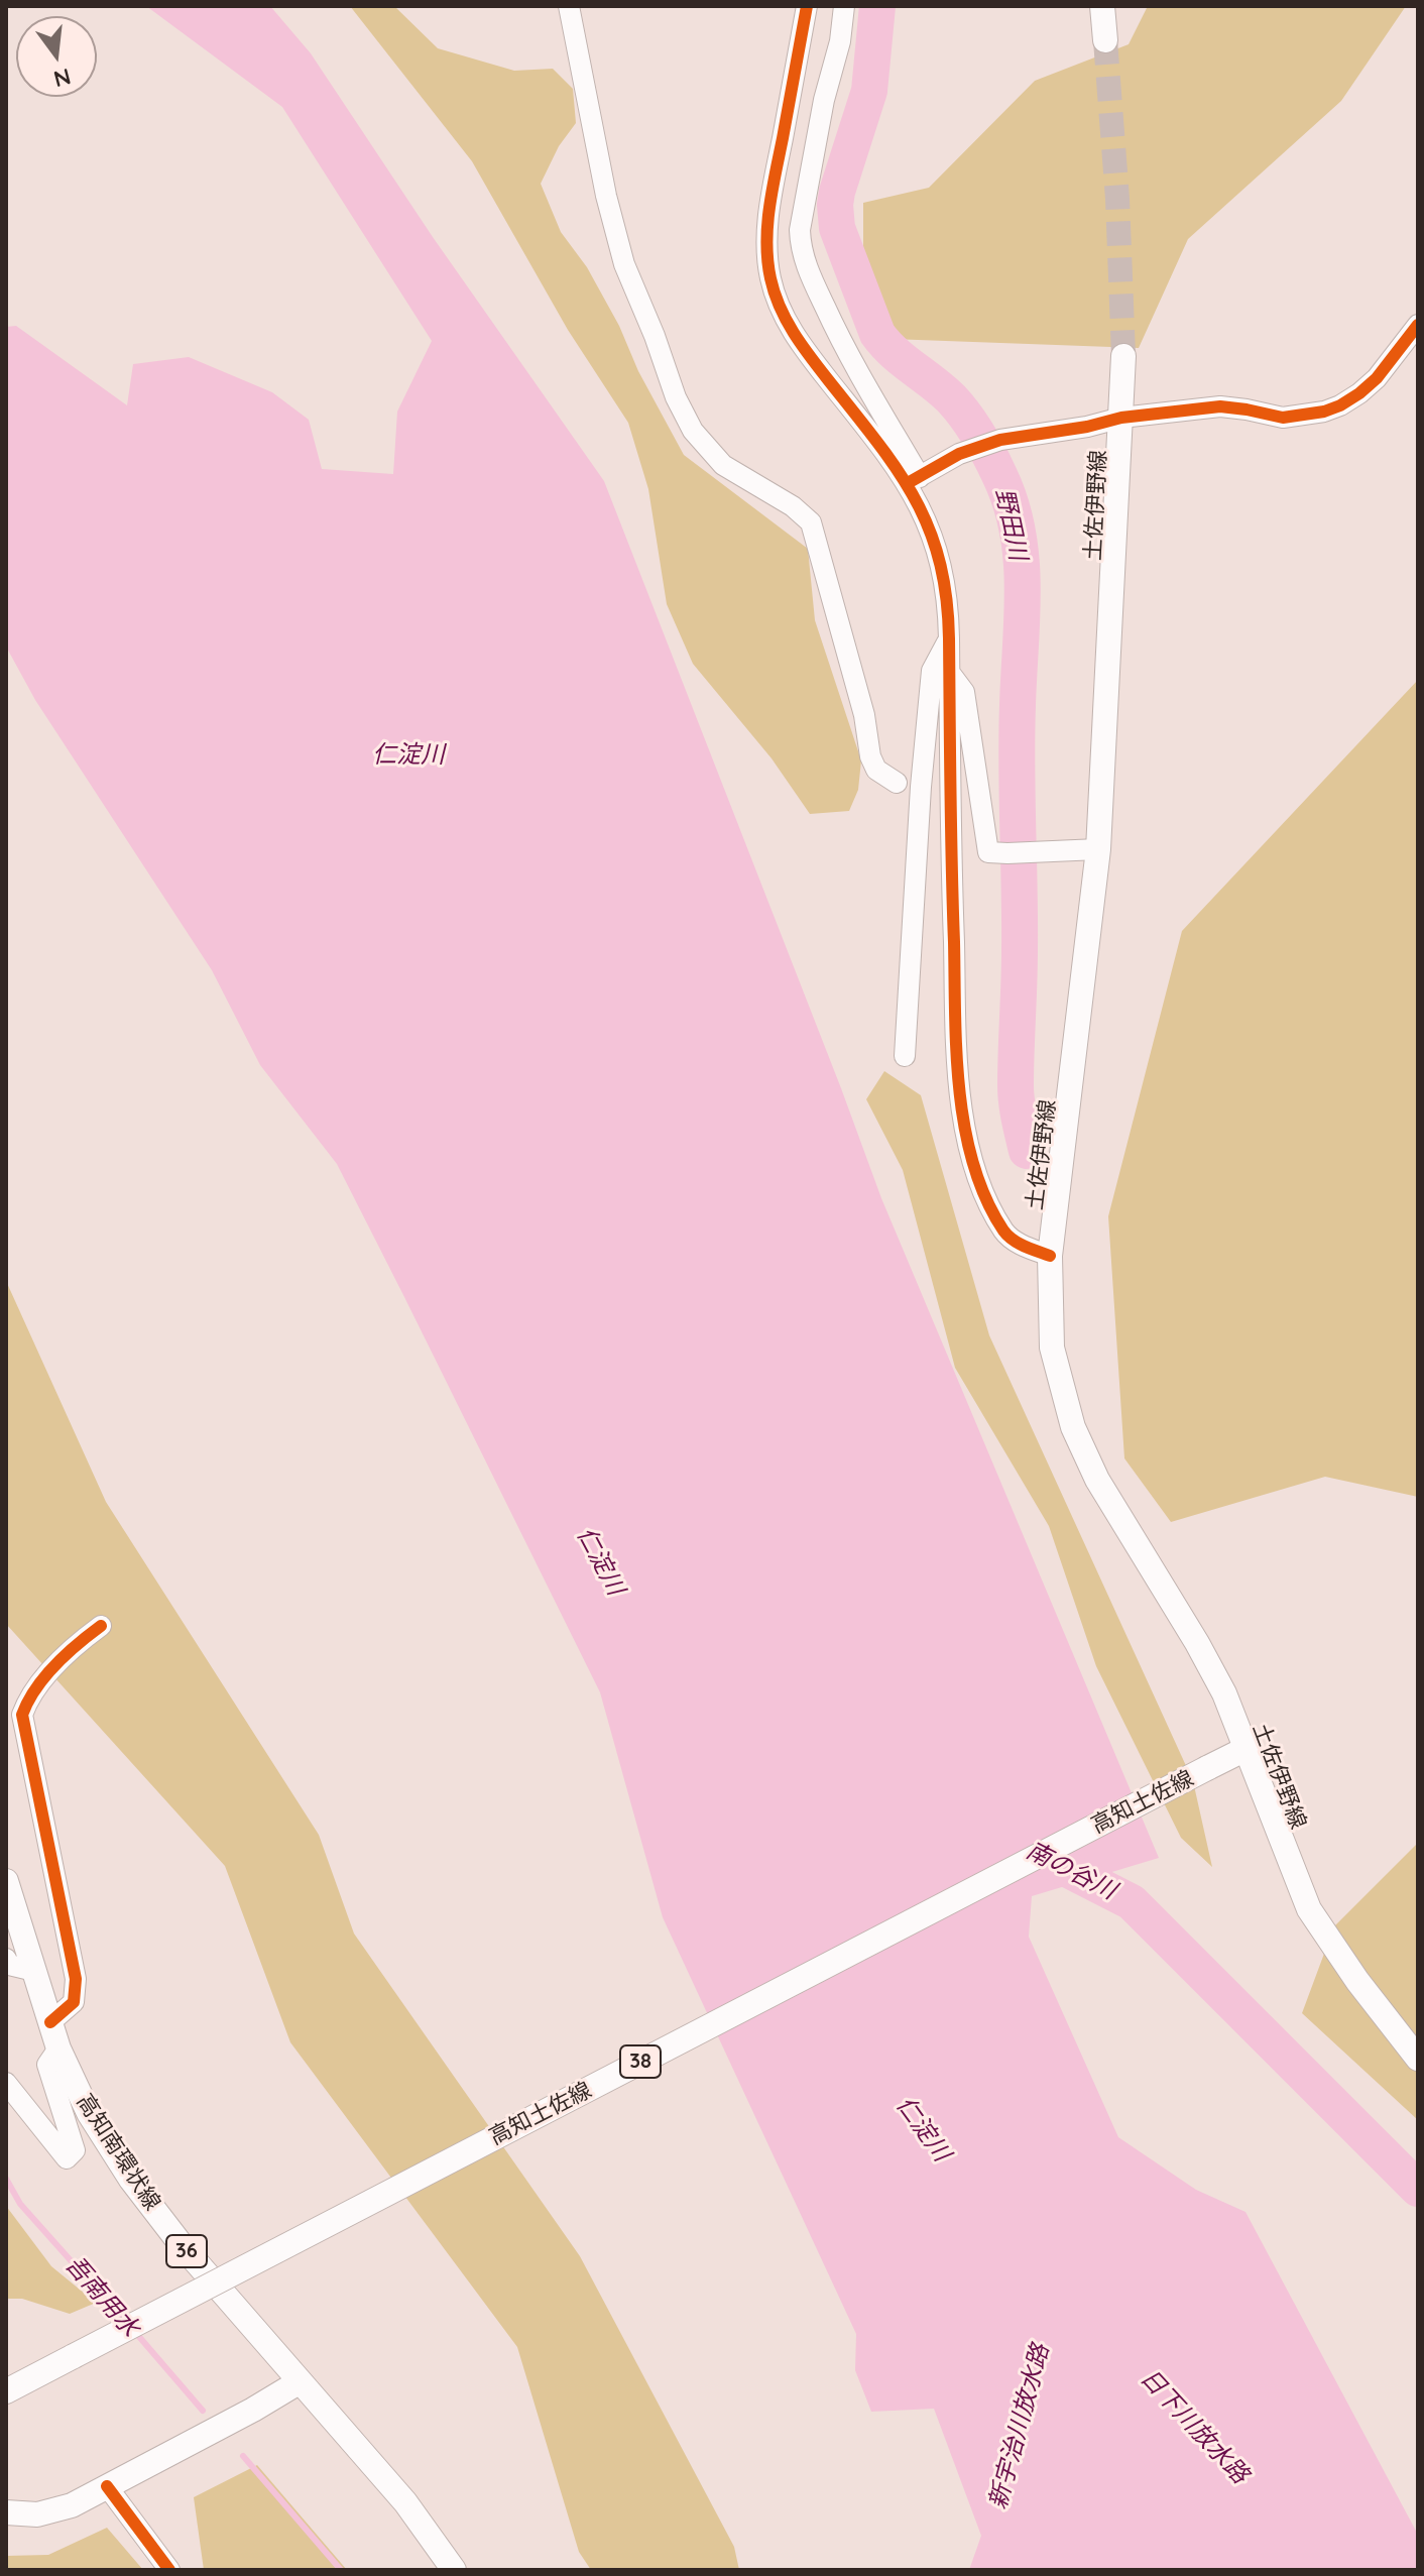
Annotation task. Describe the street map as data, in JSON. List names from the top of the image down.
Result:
{
  "streets": {
    "main road": [
      "土佐伊野線",
      "高知土佐線",
      "38",
      "高知南環状線",
      "36"
    ]
  },
  "crossings": [
    ["土佐伊野線", "高知土佐線"]
  ],
  "water": [
    "野田川",
    "仁淀川",
    "南の谷川",
    "吾南用水",
    "新宇治川放水路",
    "日下川放水路"
  ],
  "north": "bottom"
}
